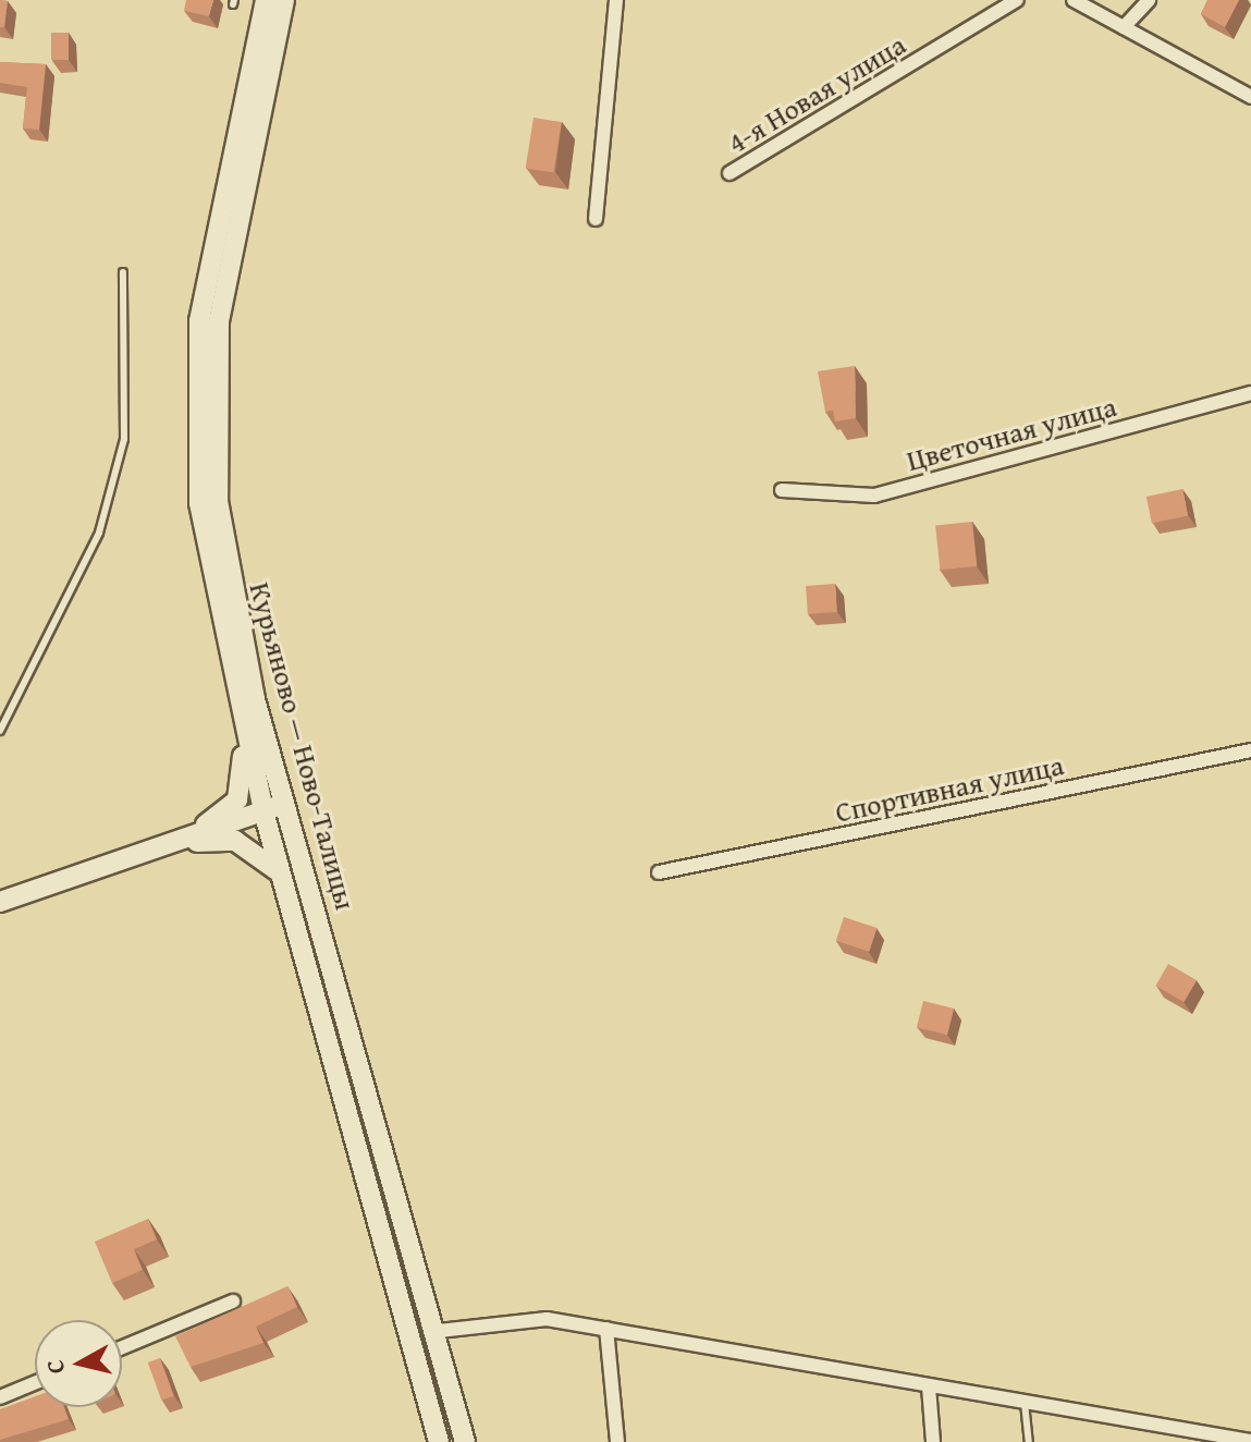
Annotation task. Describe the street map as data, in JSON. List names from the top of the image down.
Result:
{
  "streets": {
    "main road": ["Курьяново — Ново-Талицы"],
    "street": ["4-я Новая улица", "Цветочная улица", "Спортивная улица"]
  },
  "north": "left"
}
